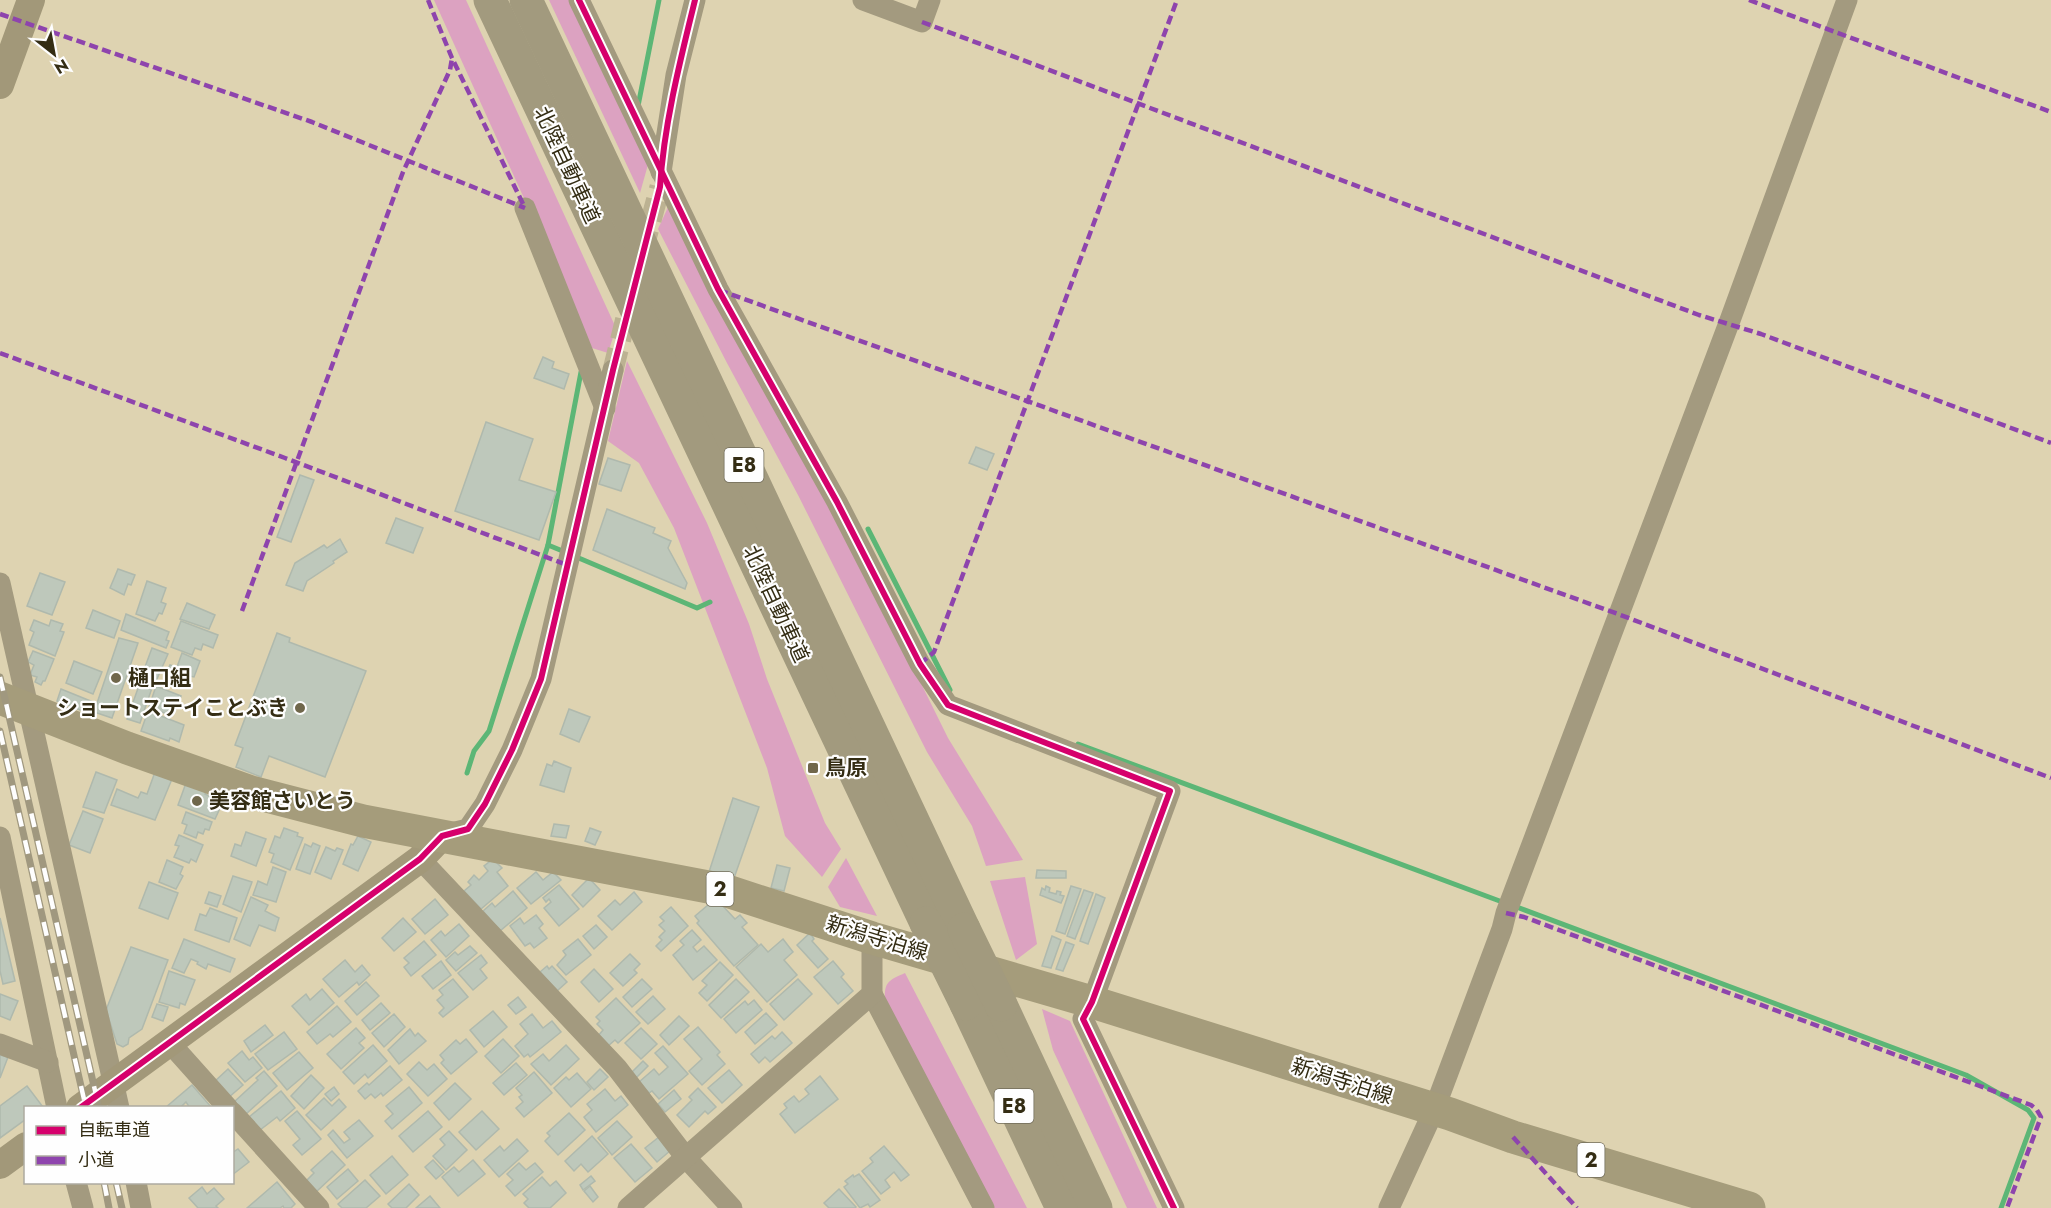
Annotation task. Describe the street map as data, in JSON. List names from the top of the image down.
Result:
{
  "streets": {
    "highway": ["北陸自動車道", "E8"],
    "main road": ["2", "新潟寺泊線"]
  },
  "places": {
    "other": ["樋口組", "ショートステイことぶき", "美容館さいとう"],
    "transit": ["鳥原"]
  },
  "legend": ["自転車道", "小道"],
  "north": "bottom right"
}
